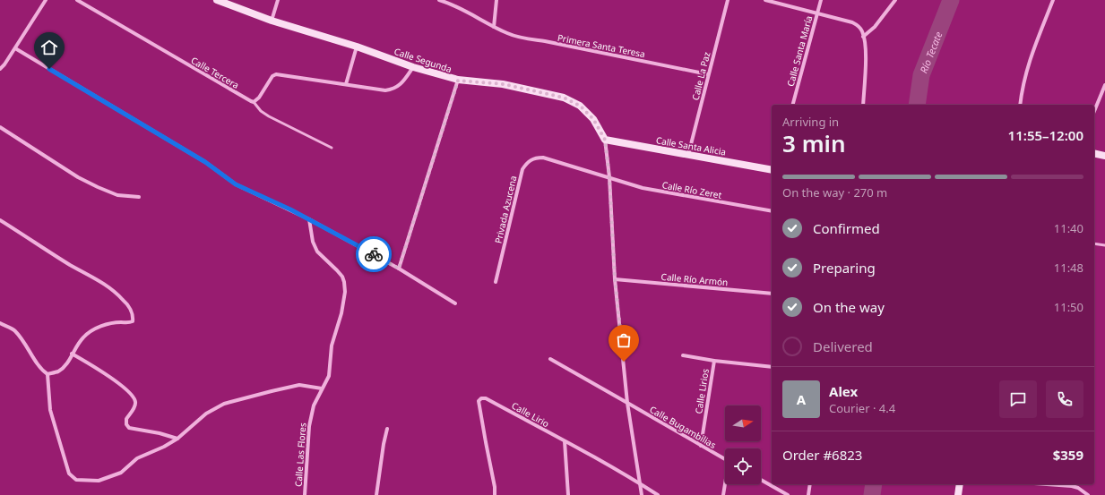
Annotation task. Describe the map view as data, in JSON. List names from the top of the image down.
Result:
{
  "streets": {
    "street": [
      "Primera Santa Teresa",
      "Calle Santa María",
      "Calle Segunda",
      "Calle Tercera",
      "Calle La Paz",
      "Calle Santa Alicia",
      "Calle Río Zeret",
      "Privada Azucena",
      "Calle Río Armón",
      "Calle Lirios",
      "Calle Lirio",
      "Calle Bugambilias",
      "Calle Las Flores"
    ]
  },
  "crossings": [
    ["Primera Santa Teresa", "Calle La Paz"],
    ["Calle Segunda", "Calle Santa Alicia"],
    ["Calle Segunda", "Calle Río Zeret"],
    ["Calle Segunda", "Privada Azucena"],
    ["Calle Segunda", "Calle Río Armón"],
    ["Calle Segunda", "Calle Bugambilias"],
    ["Calle La Paz", "Calle Santa Alicia"],
    ["Calle Río Zeret", "Privada Azucena"],
    ["Calle Lirios", "Calle Bugambilias"]
  ],
  "water": ["Río Tecate"],
  "north": "right",
  "page": {
    "heading": ["3 min", "Arriving in", "11:55–12:00"],
    "panel": [
      "Alex",
      "Courier · 4.4",
      "Order #6823",
      "$359"
    ],
    "bar": "On the way · 270 m",
    "list": [
      ["Confirmed", "11:40"],
      ["Preparing", "11:48"],
      ["On the way", "11:50"],
      "Delivered"
    ],
    "round": "A"
  }
}
